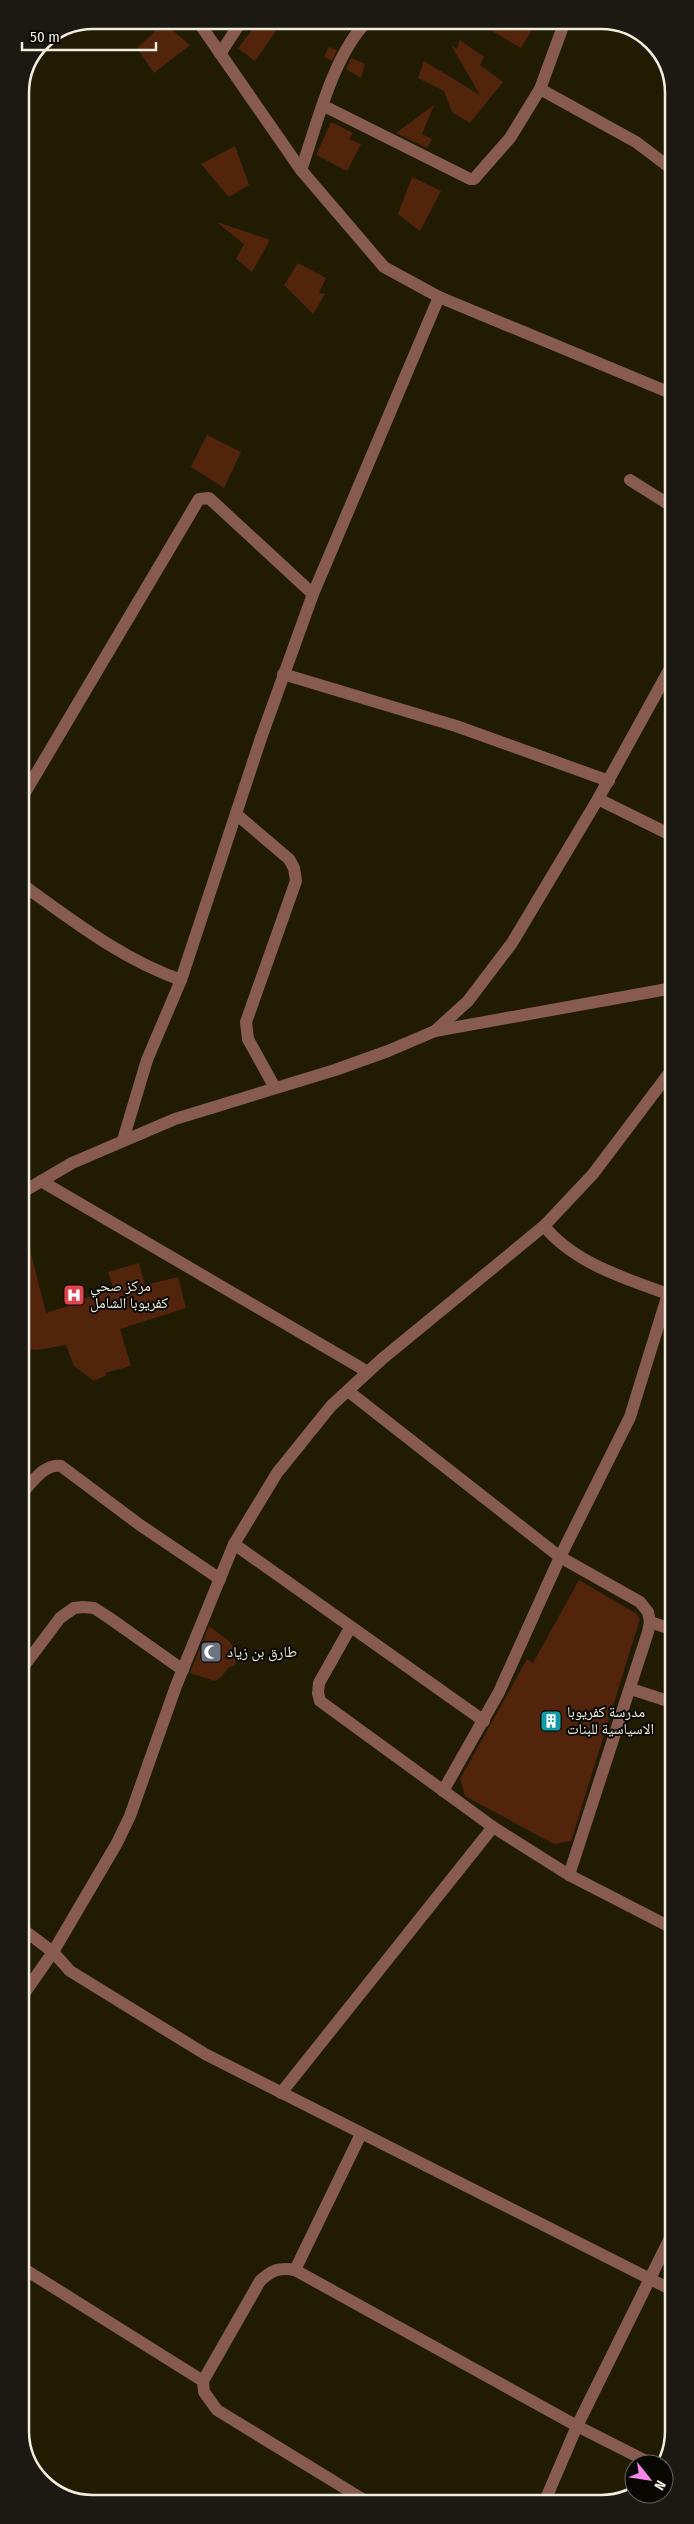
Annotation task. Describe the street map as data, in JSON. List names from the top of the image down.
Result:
{
  "places": {
    "hospital": ["مركز صحي كفريوبا الشامل"],
    "mosque": ["طارق بن زياد"],
    "building": ["مدرسة كفريوبا الاسياسية للبنات"]
  },
  "scale_bar": "50 m",
  "north": "bottom right"
}
